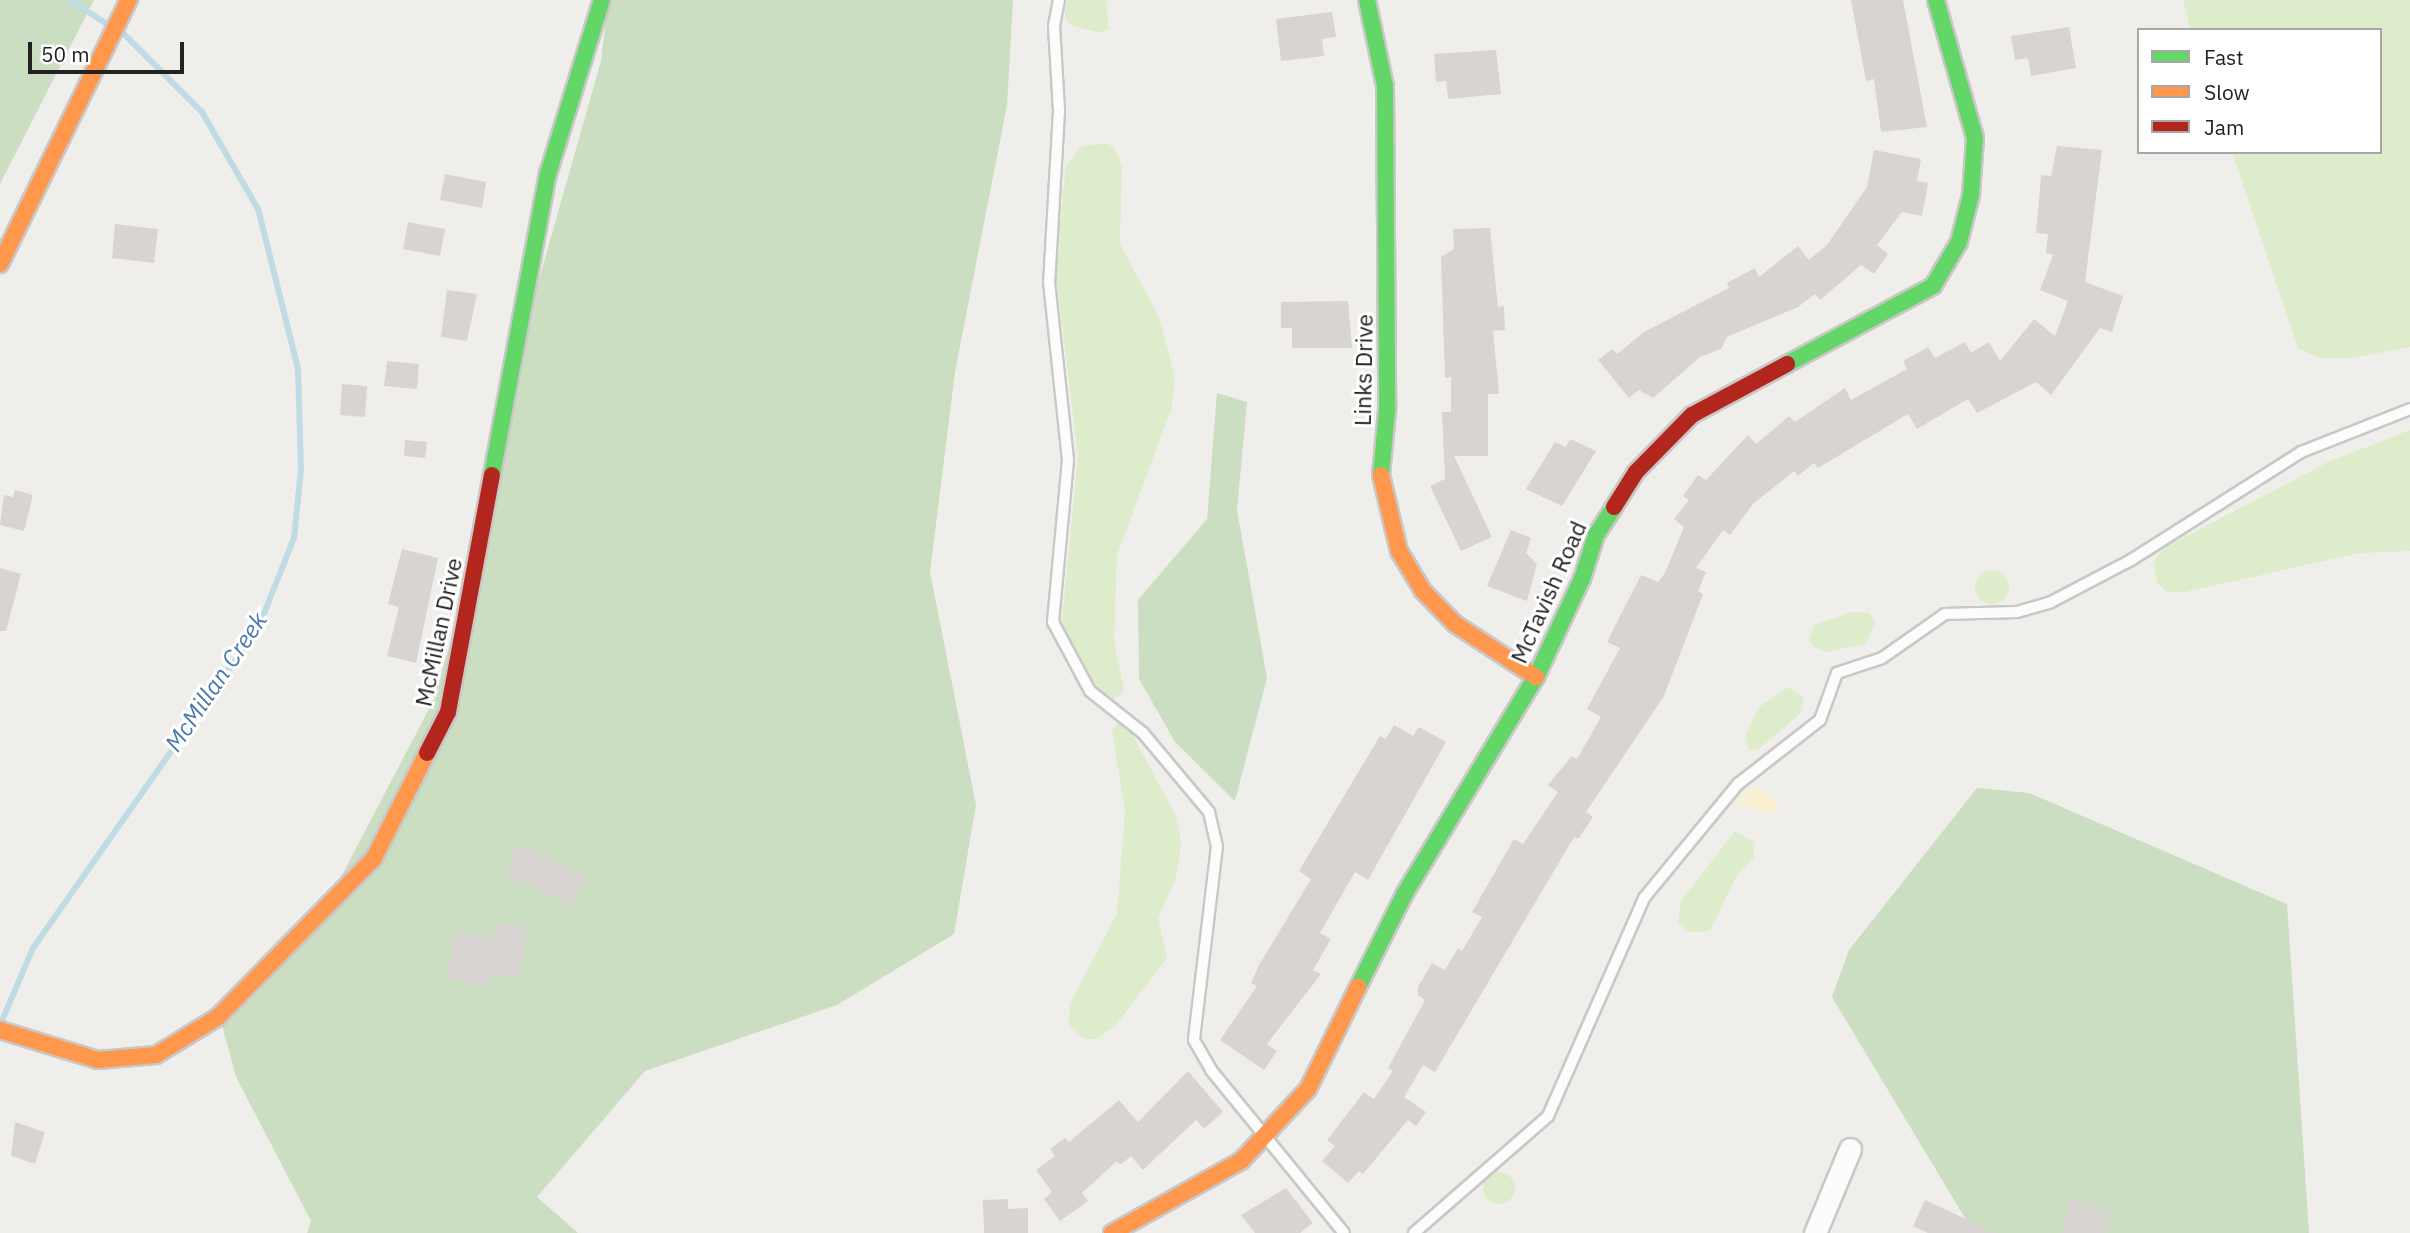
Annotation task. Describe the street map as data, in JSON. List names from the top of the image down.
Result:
{
  "streets": {
    "street": ["Links Drive", "McTavish Road", "McMillan Drive"]
  },
  "crossings": [
    ["Links Drive", "McTavish Road"]
  ],
  "water": ["McMillan Creek"],
  "legend": ["Fast", "Slow", "Jam"],
  "scale_bar": "50 m"
}
